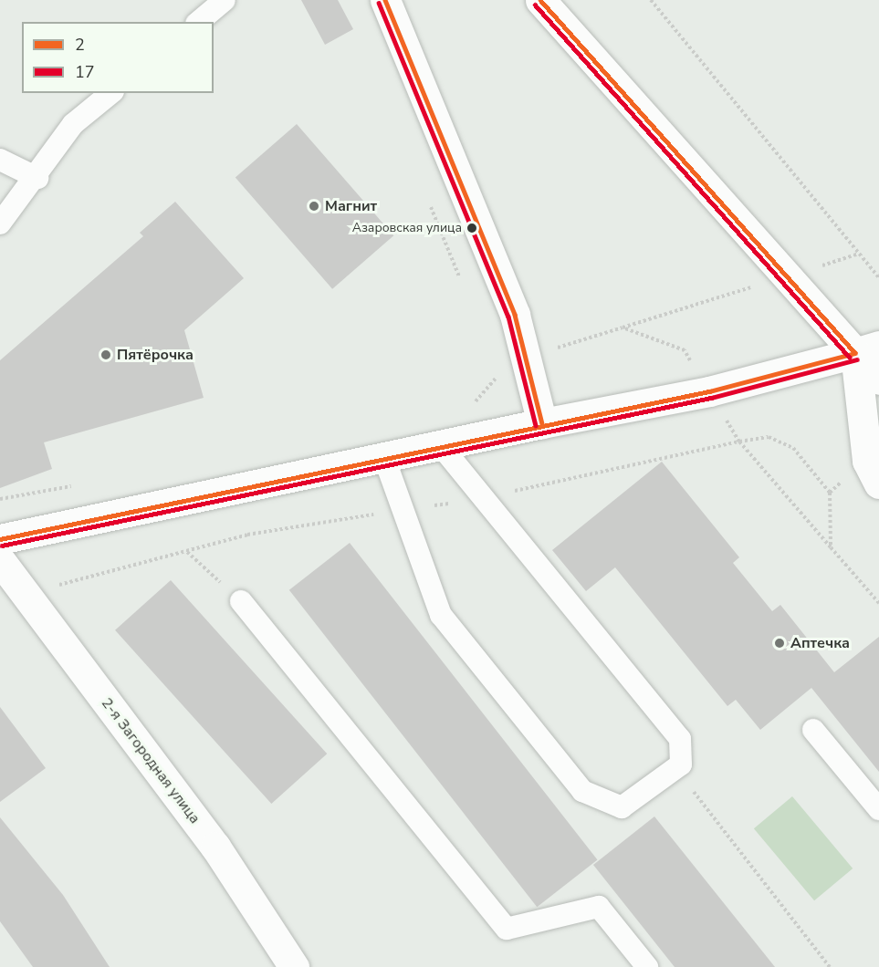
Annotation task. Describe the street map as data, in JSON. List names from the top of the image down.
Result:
{
  "streets": {
    "main road": ["2-я Загородная улица"]
  },
  "places": [
    "Магнит",
    "Азаровская улица",
    "Пятёрочка",
    "Аптечка"
  ],
  "lines": ["transit line 2", "transit line 17"],
  "legend": ["2", "17"]
}
